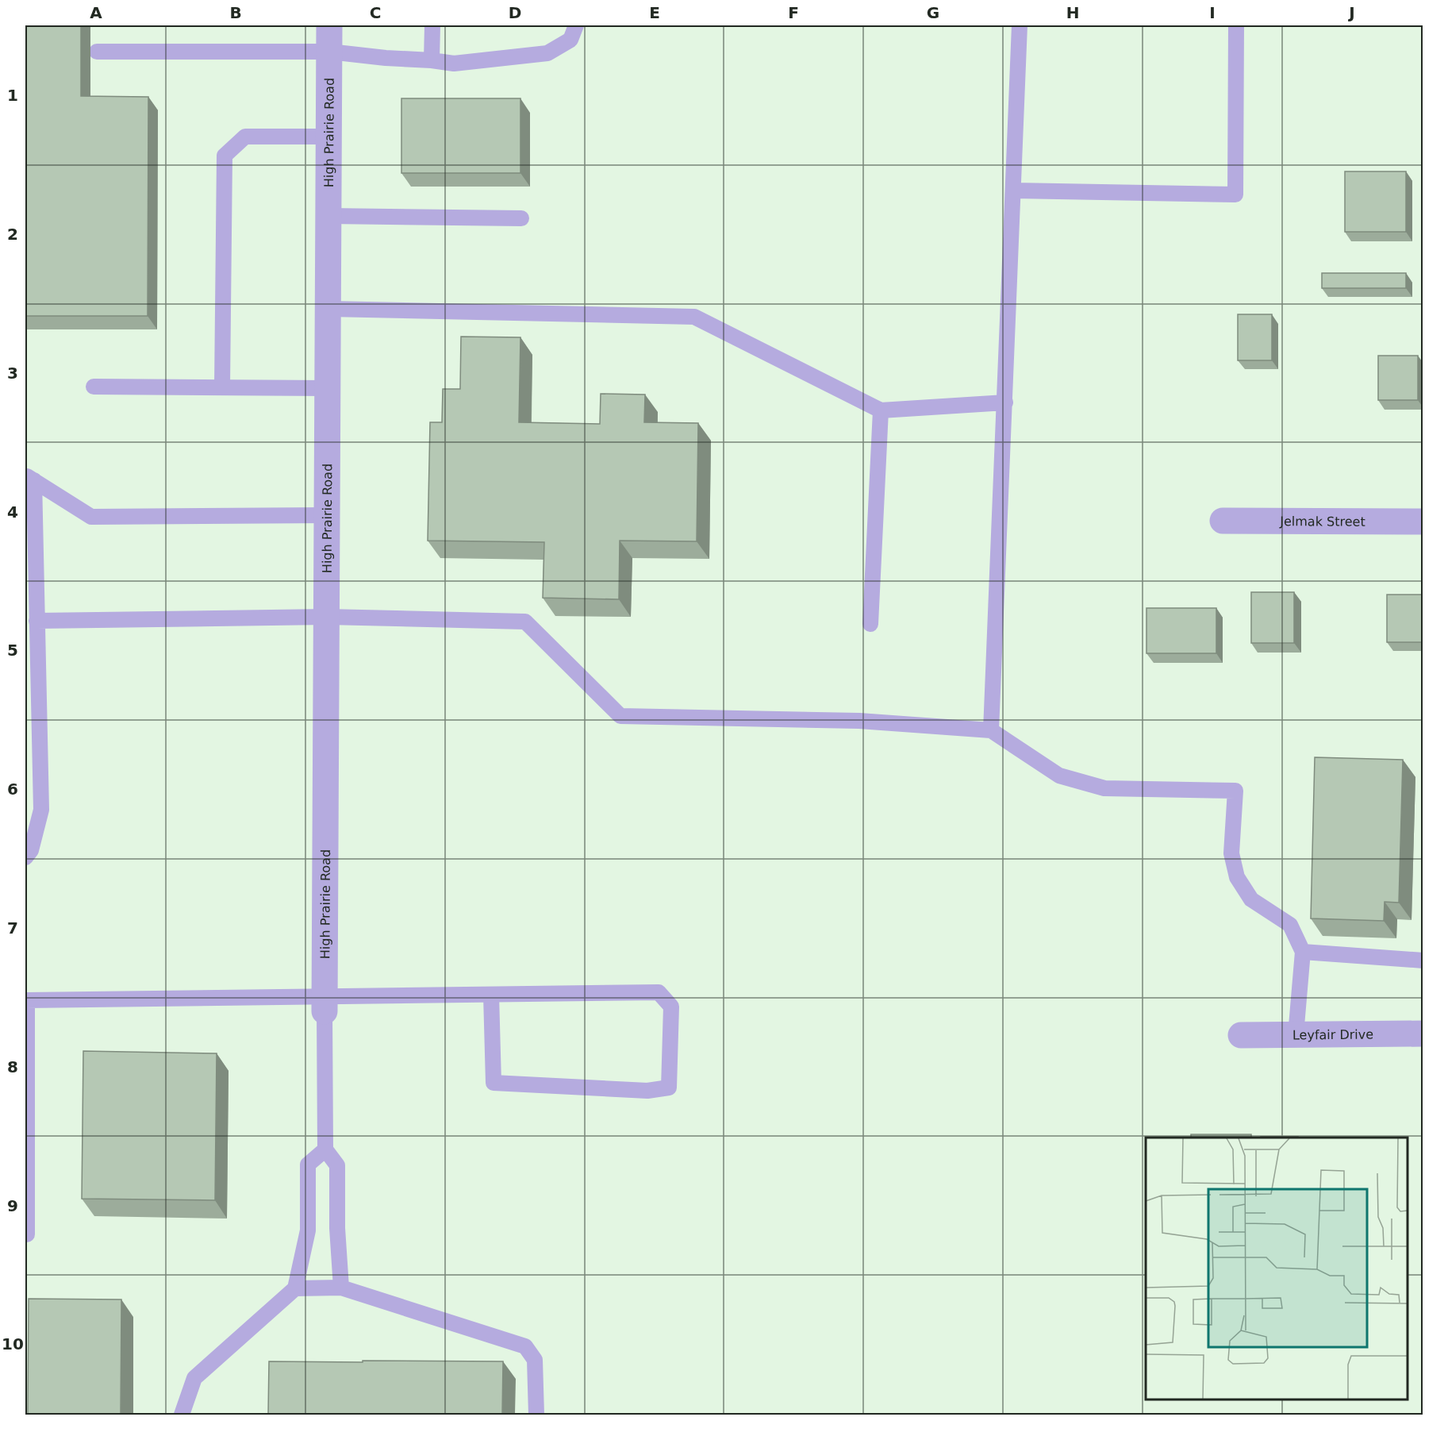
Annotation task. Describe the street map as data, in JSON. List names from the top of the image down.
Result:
{
  "streets": {
    "street": ["High Prairie Road", "Jelmak Street", "Leyfair Drive"]
  },
  "grid": {
    "columns": [
      "A",
      "B",
      "C",
      "D",
      "E",
      "F",
      "G",
      "H",
      "I",
      "J"
    ],
    "rows": [
      "1",
      "2",
      "3",
      "4",
      "5",
      "6",
      "7",
      "8",
      "9",
      "10"
    ]
  }
}
